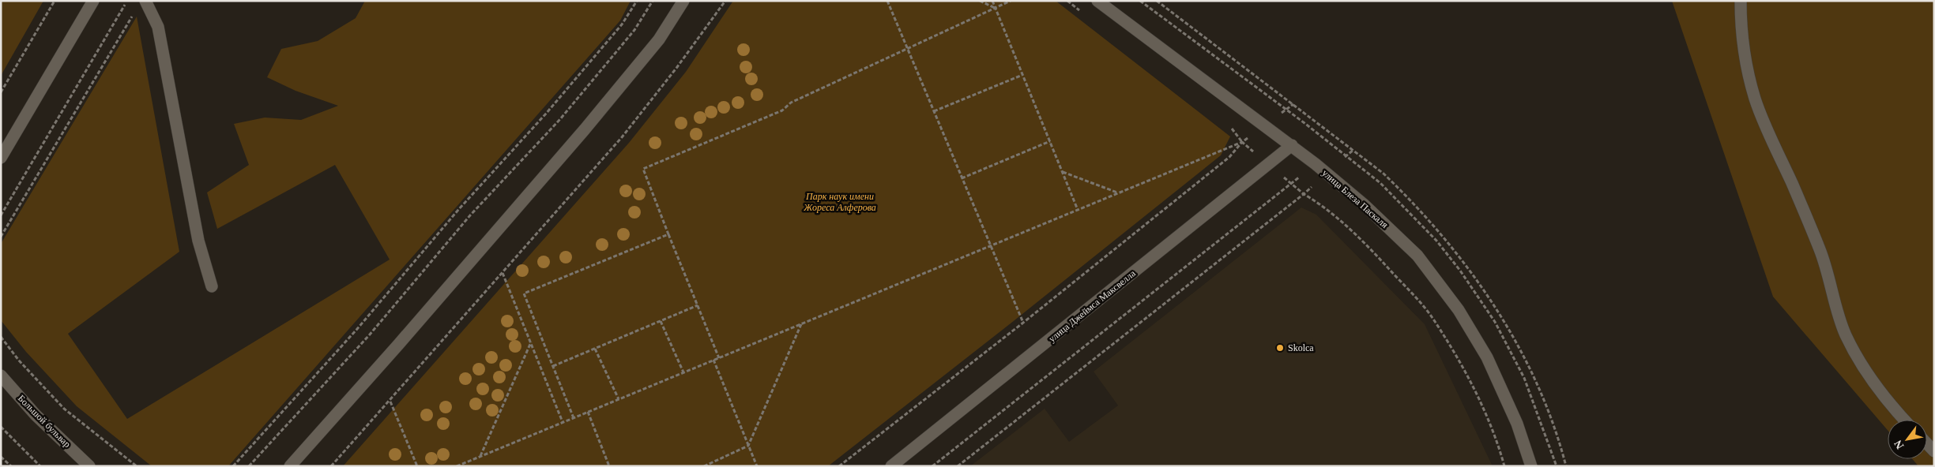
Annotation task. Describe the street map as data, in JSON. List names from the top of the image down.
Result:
{
  "streets": {
    "street": ["улица Блеза Паскаля", "улица Джеймса Максвелла", "Большой бульвар"]
  },
  "crossings": [
    ["улица Блеза Паскаля", "улица Джеймса Максвелла"]
  ],
  "parks": ["Парк наук имени Жореса Алферова"],
  "places": ["Skolca"],
  "north": "bottom left"
}
